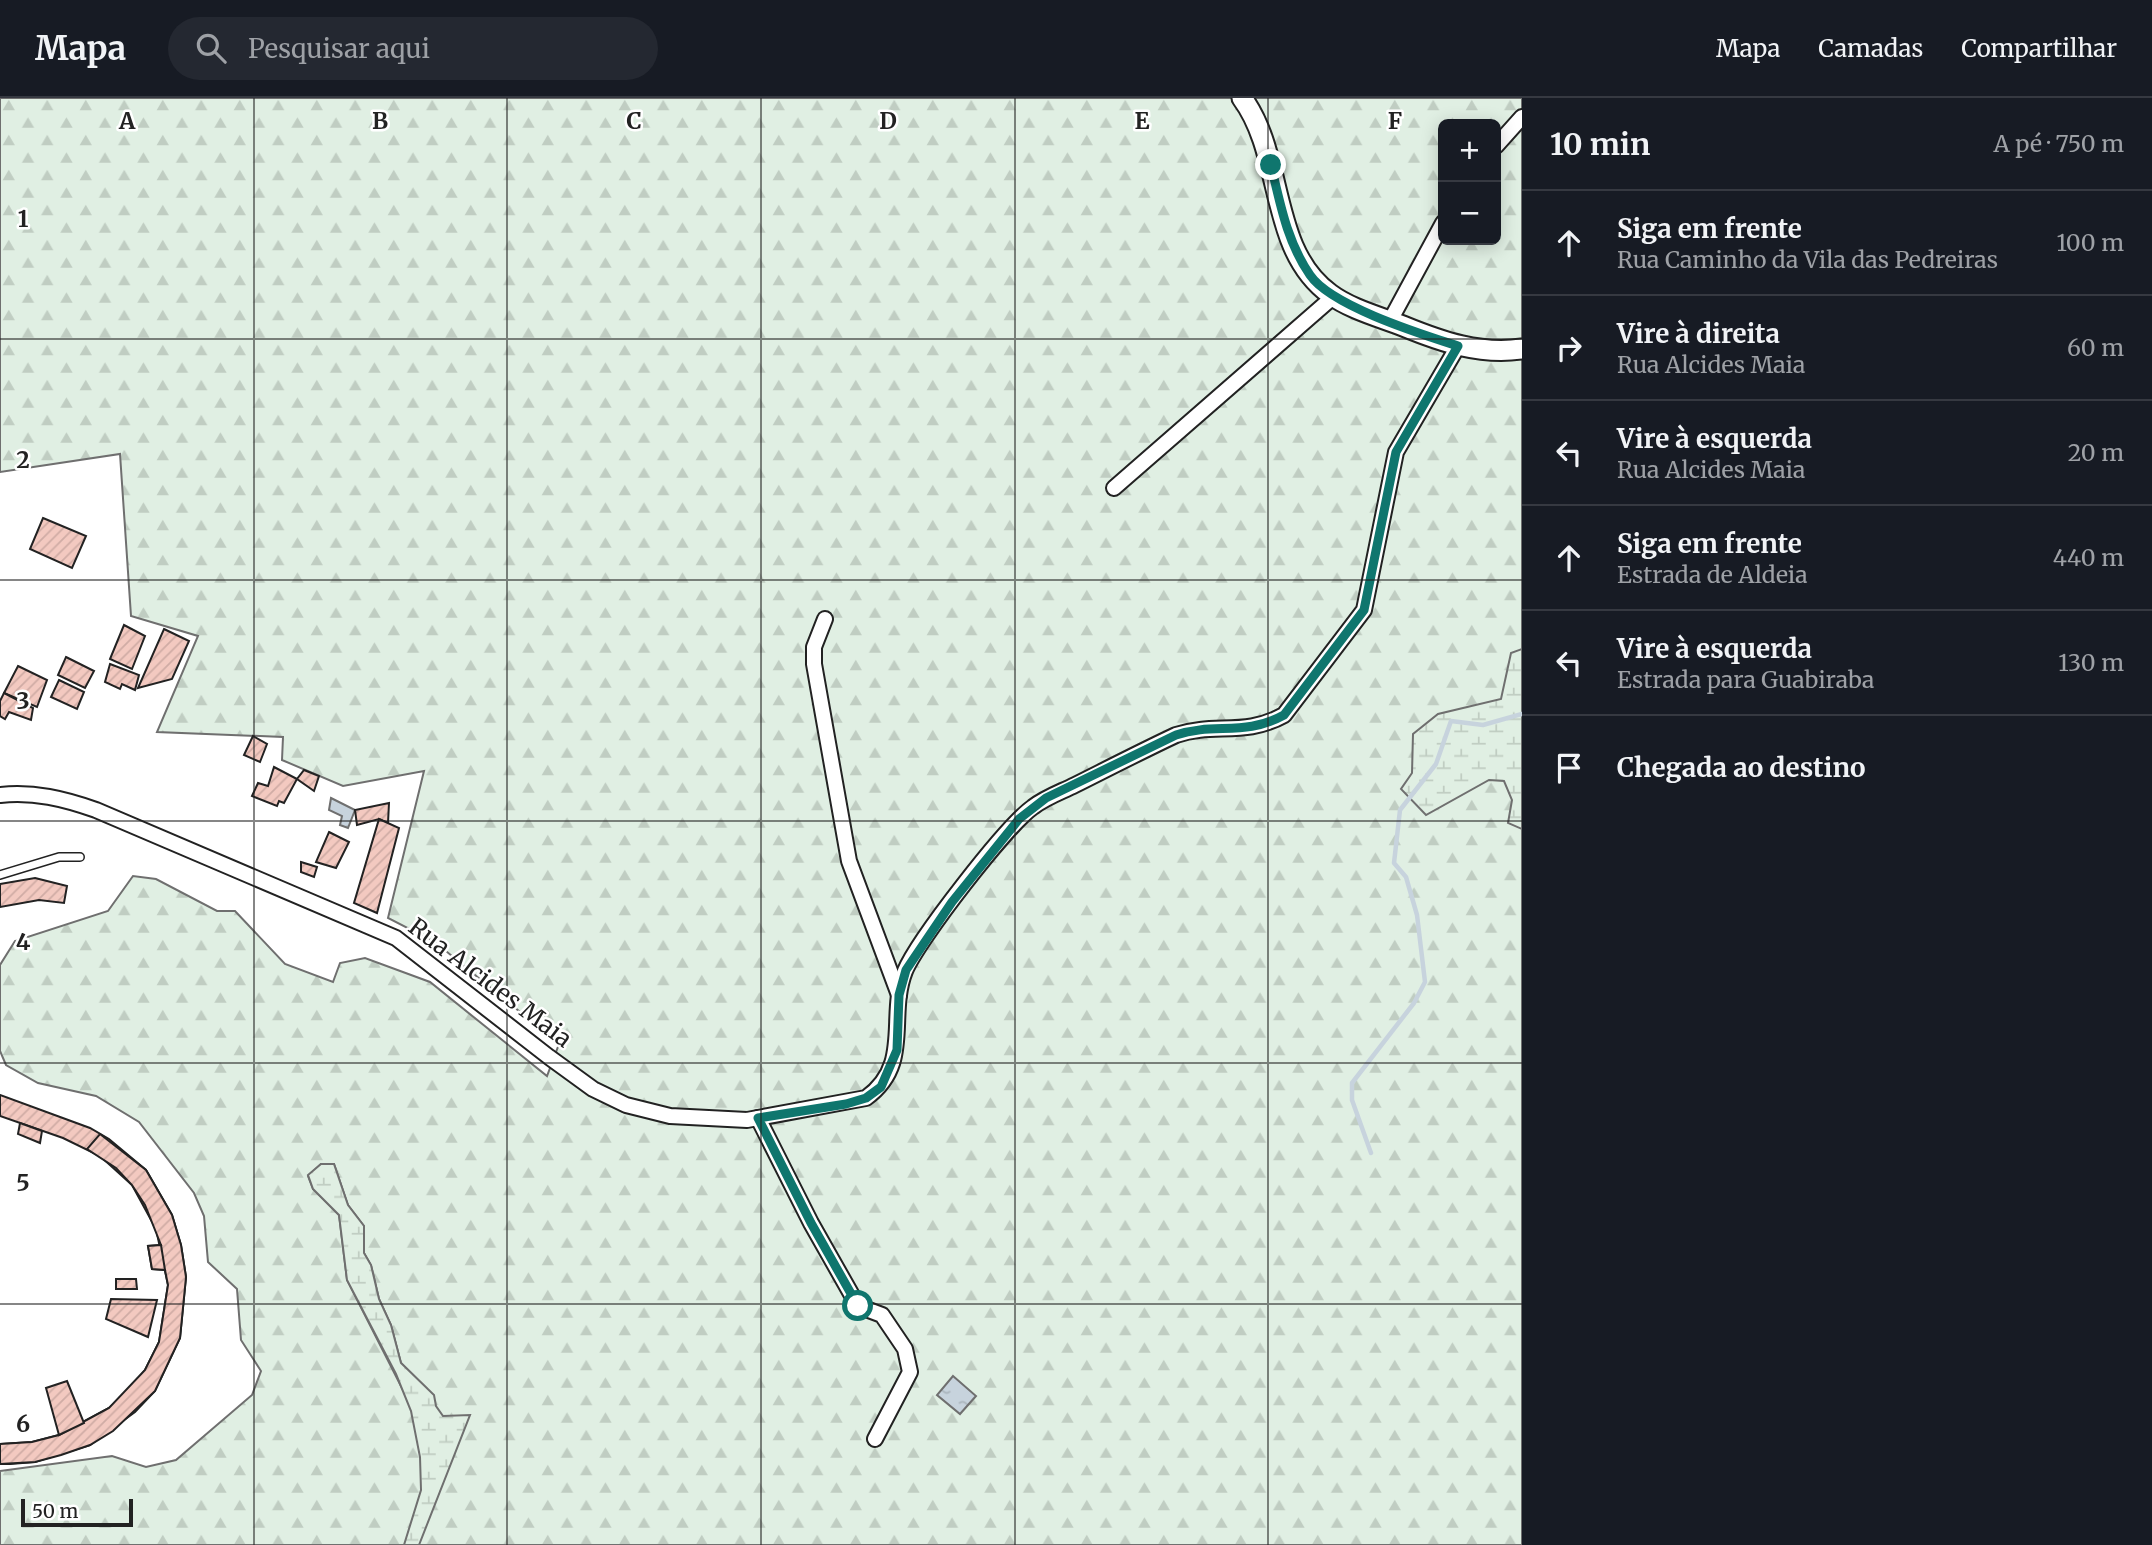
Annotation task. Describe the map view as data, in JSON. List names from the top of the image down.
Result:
{
  "streets": {
    "street": ["Rua Alcides Maia"]
  },
  "scale_bar": "50 m",
  "page": {
    "header": "Mapa",
    "search": "Pesquisar aqui",
    "nav": ["Mapa", "Camadas", "Compartilhar"],
    "heading": ["10 min", "A pé · 750 m"],
    "map_buttons": ["+", "−"],
    "list": [
      ["Siga em frente", "Rua Caminho da Vila das Pedreiras", "100 m"],
      ["Vire à direita", "Rua Alcides Maia", "60 m"],
      ["Vire à esquerda", "Rua Alcides Maia", "20 m"],
      ["Siga em frente", "Estrada de Aldeia", "440 m"],
      ["Vire à esquerda", "Estrada para Guabiraba", "130 m"],
      "Chegada ao destino"
    ],
    "scale": "50 m"
  },
  "grid": {
    "columns": [
      "A",
      "B",
      "C",
      "D",
      "E",
      "F"
    ],
    "rows": [
      "1",
      "2",
      "3",
      "4",
      "5",
      "6"
    ]
  }
}
